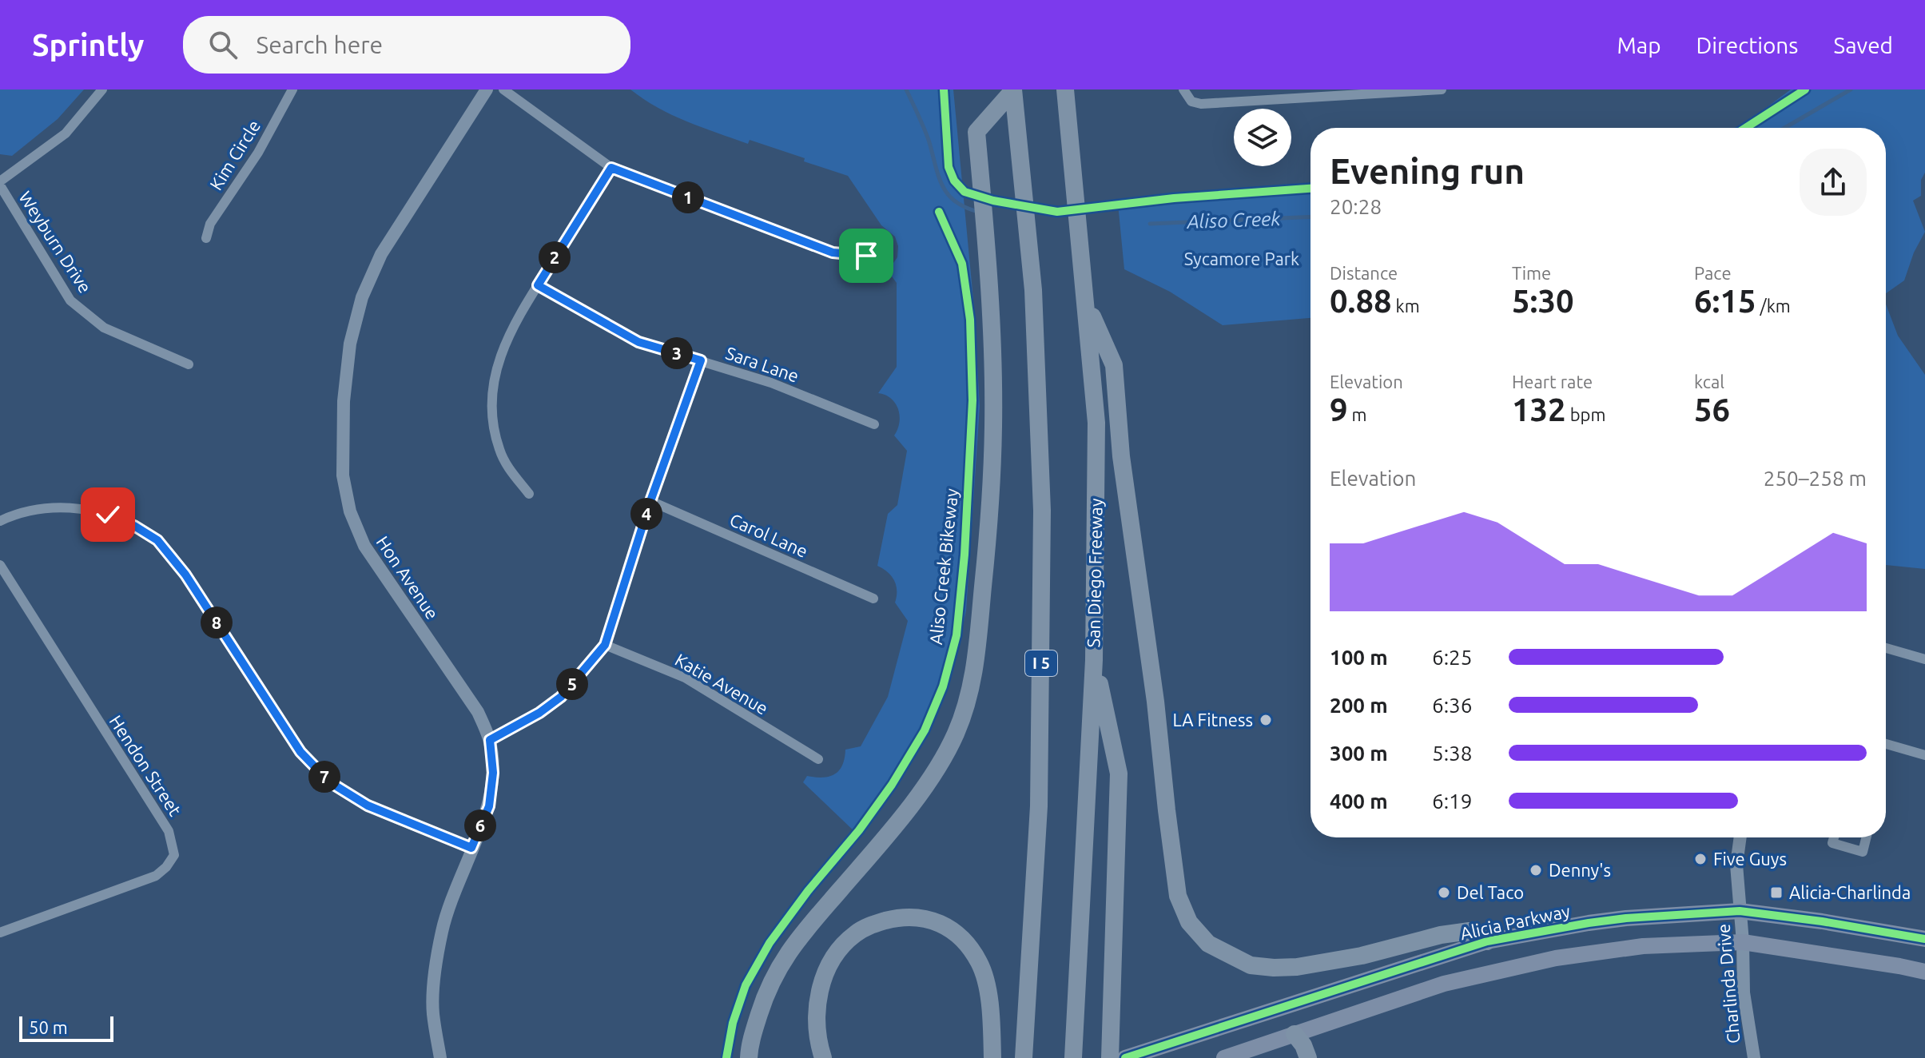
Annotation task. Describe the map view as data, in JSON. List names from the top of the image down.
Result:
{
  "streets": {
    "highway": ["San Diego Freeway", "I 5"],
    "main road": ["Alicia Parkway"],
    "street": [
      "Kim Circle",
      "Weyburn Drive",
      "Sara Lane",
      "Carol Lane",
      "Hon Avenue",
      "Katie Avenue",
      "Hendon Street",
      "Charlinda Drive"
    ],
    "cycle path": ["Aliso Creek Bikeway"]
  },
  "crossings": [
    ["Alicia Parkway", "Charlinda Drive"]
  ],
  "water": ["Aliso Creek"],
  "parks": ["Sycamore Park"],
  "places": {
    "other": [
      "LA Fitness",
      "Five Guys",
      "Denny's",
      "Del Taco"
    ],
    "transit": ["Alicia-Charlinda"]
  },
  "scale_bar": "50 m",
  "page": {
    "header": "Sprintly",
    "search": "Search here",
    "nav": ["Map", "Directions", "Saved"],
    "heading": ["Evening run", "20:28"],
    "pins": [
      "1",
      "2",
      "3",
      "4",
      "8",
      "5",
      "7",
      "6"
    ],
    "stats": [
      ["Distance", "0.88 km"],
      ["Time", "5:30"],
      ["Pace", "6:15 /km"],
      ["Elevation", "9 m"],
      ["Heart rate", "132 bpm"],
      ["kcal", "56"]
    ],
    "chart": ["Elevation", "250–258 m"],
    "list": [
      {
        "name": "100 m",
        "note": "6:25"
      },
      {
        "name": "200 m",
        "note": "6:36"
      },
      {
        "name": "300 m",
        "note": "5:38"
      },
      {
        "name": "400 m",
        "note": "6:19"
      }
    ],
    "scale": "50 m"
  }
}
